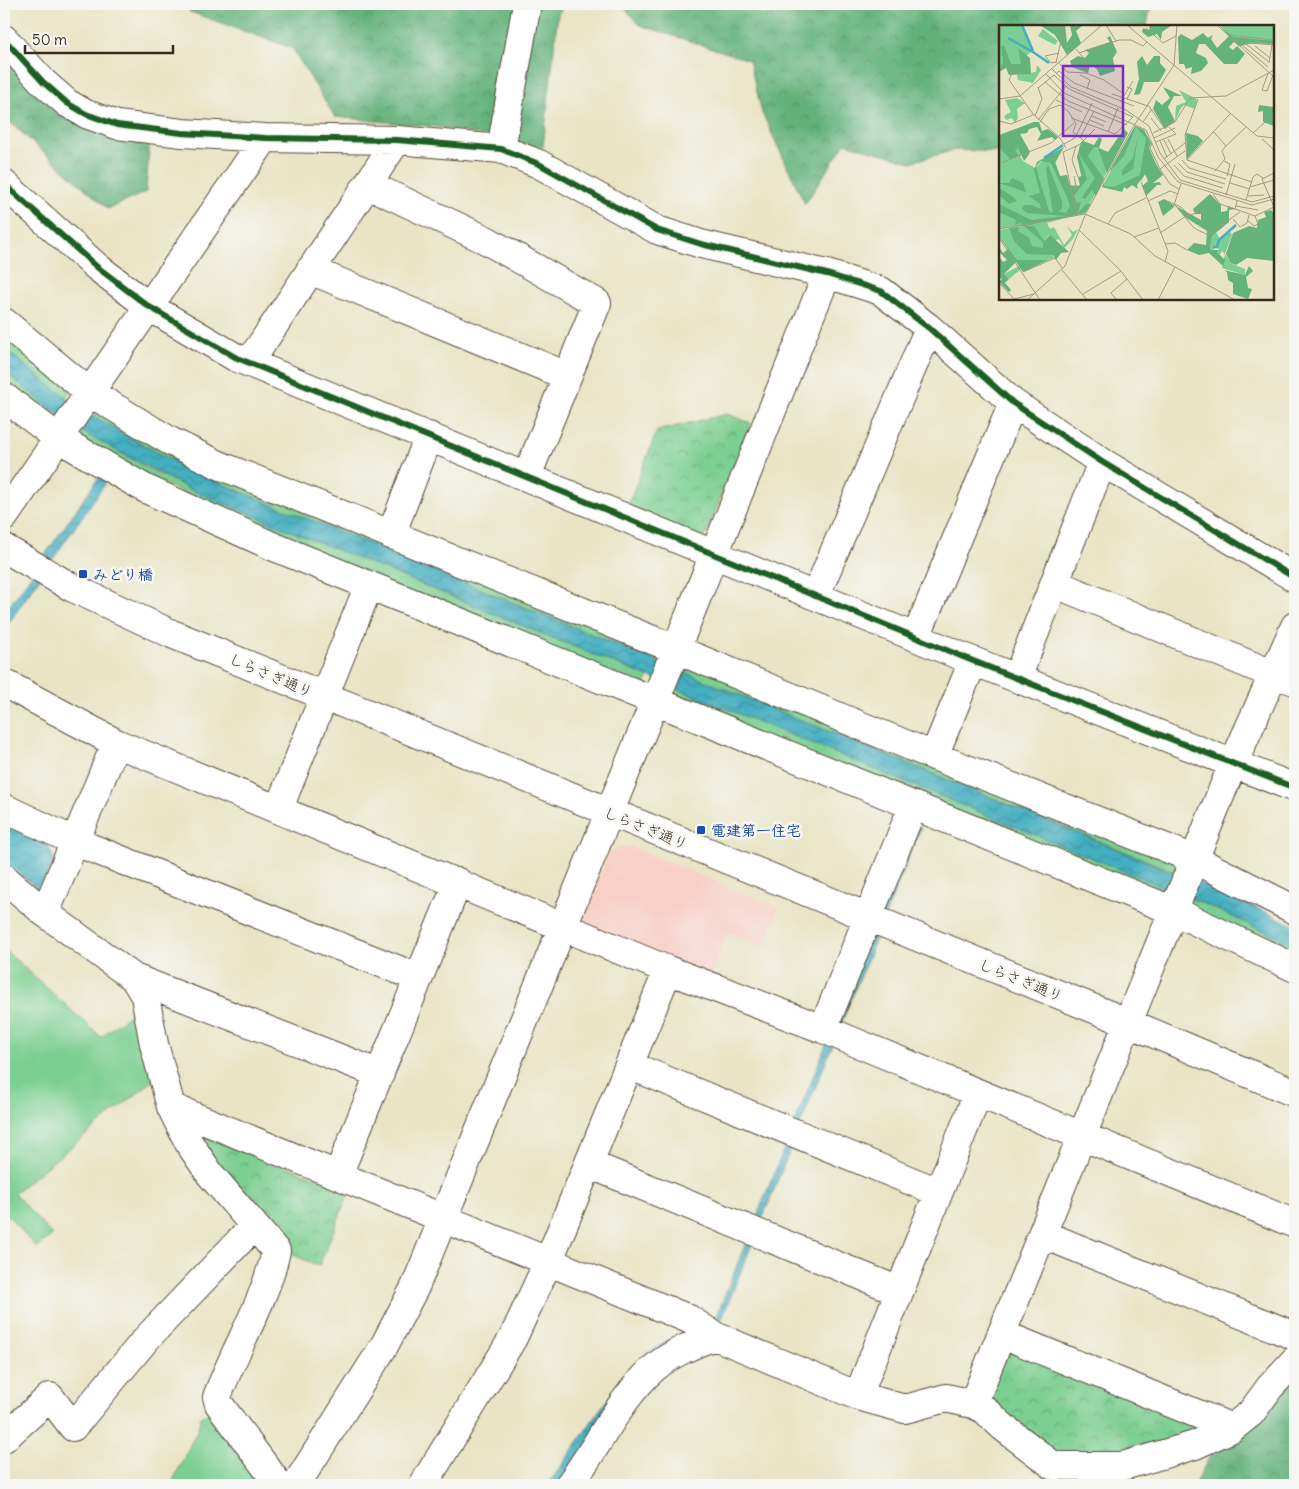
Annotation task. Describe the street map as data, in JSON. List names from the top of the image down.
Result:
{
  "streets": {
    "street": ["しらさぎ通り"]
  },
  "places": {
    "transit": ["みどり橋", "電建第一住宅"]
  },
  "scale_bar": "50 m"
}
